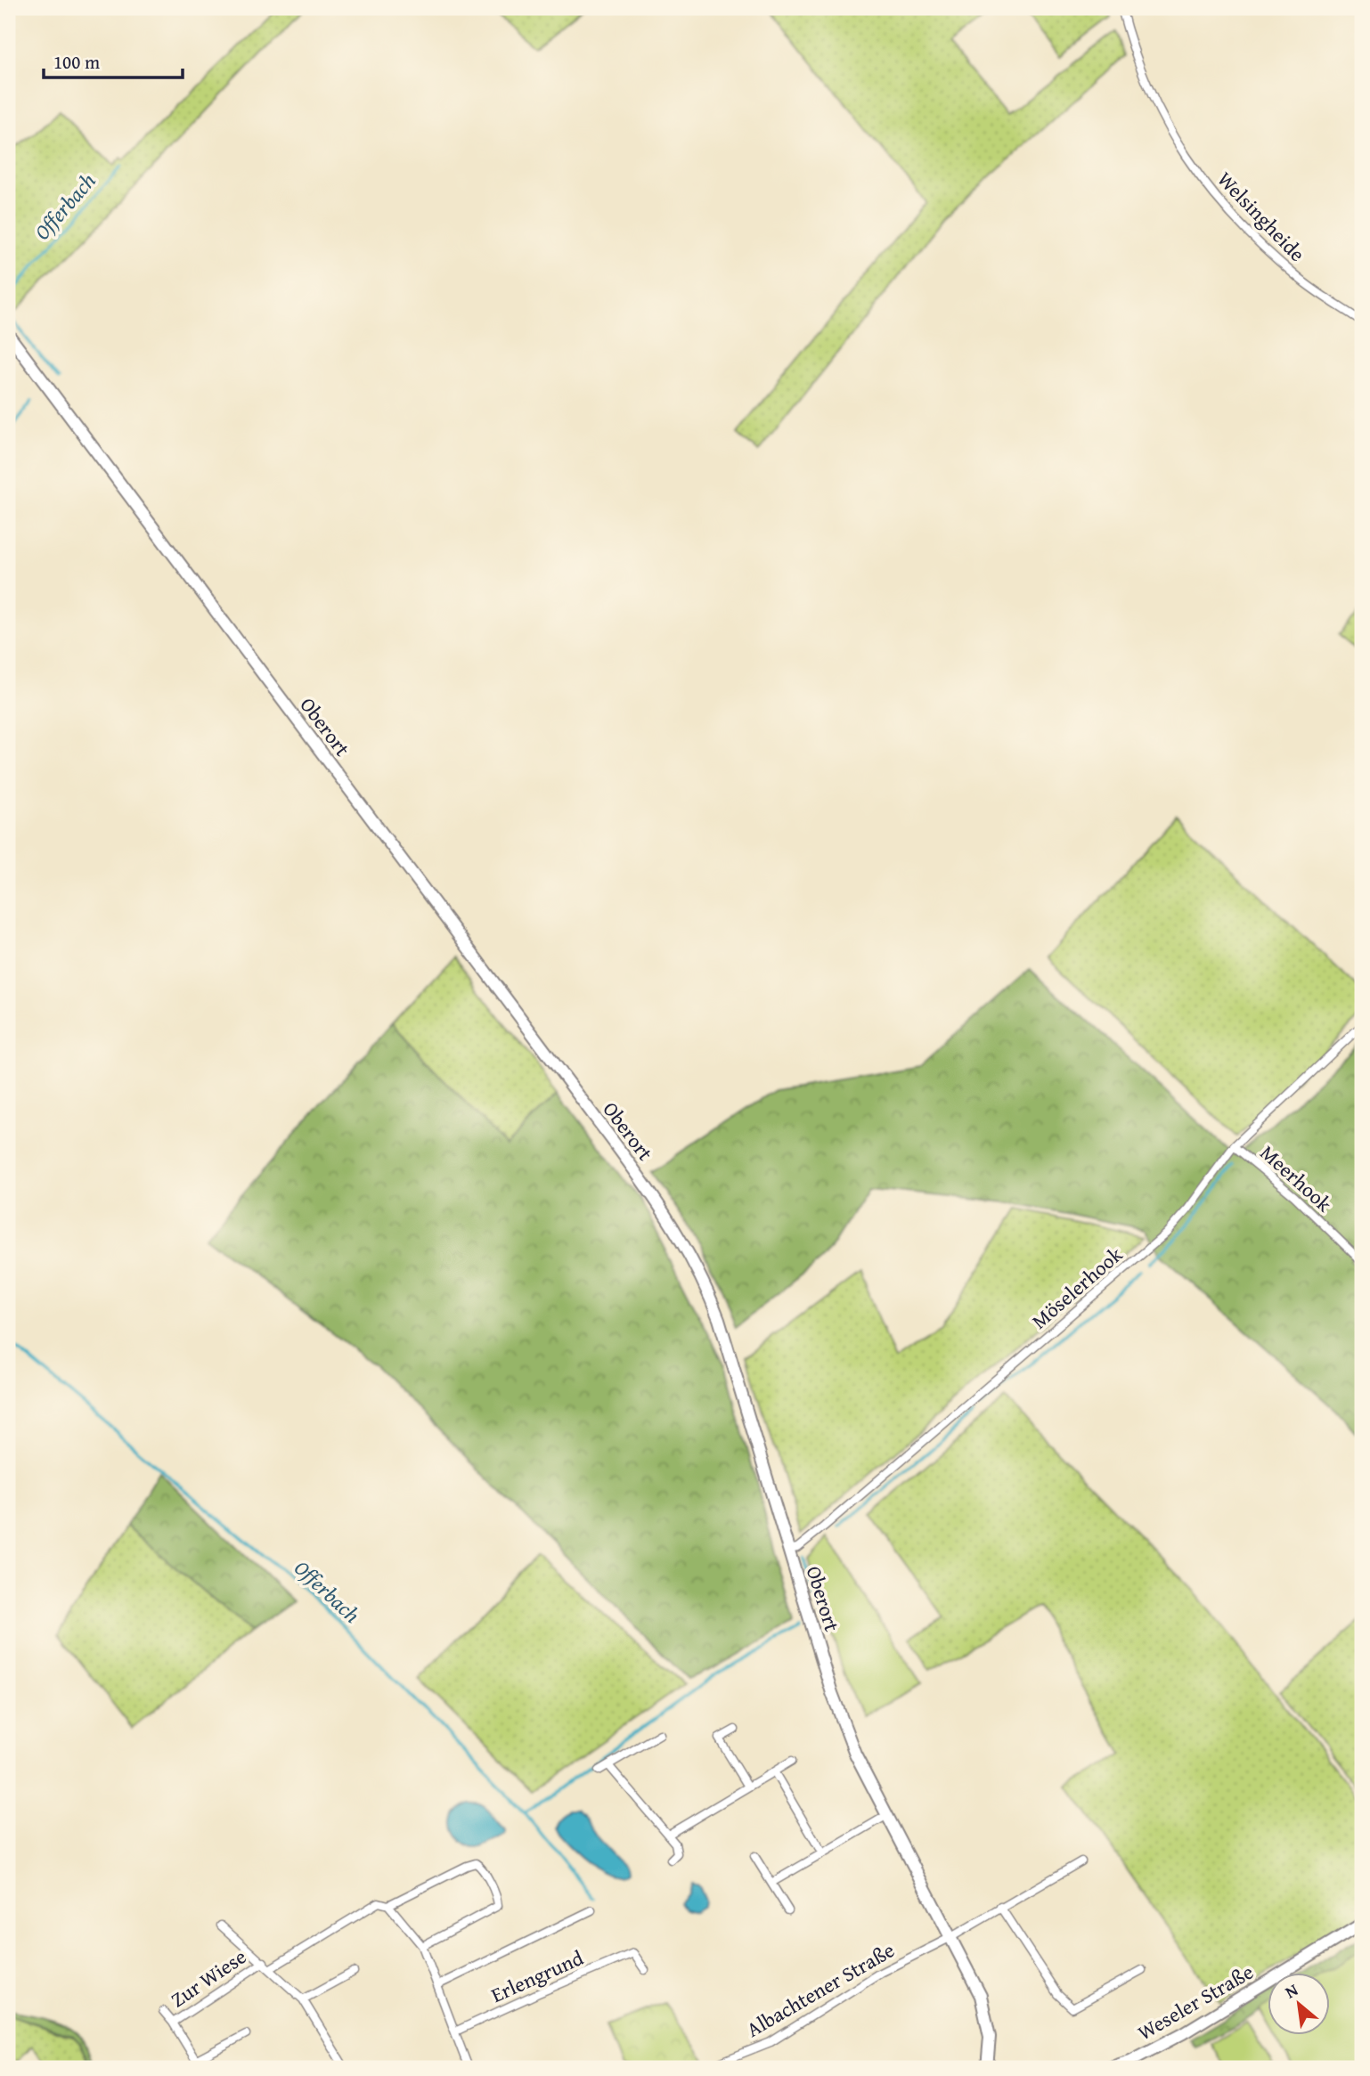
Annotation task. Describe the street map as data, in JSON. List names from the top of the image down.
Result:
{
  "streets": {
    "main road": ["Oberort", "Weseler Straße"],
    "street": [
      "Welsingheide",
      "Meerhook",
      "Möselerhook",
      "Erlengrund",
      "Zur Wiese",
      "Albachtener Straße"
    ]
  },
  "crossings": [
    ["Oberort", "Möselerhook"],
    ["Oberort", "Albachtener Straße"],
    ["Meerhook", "Möselerhook"]
  ],
  "water": ["Offerbach"],
  "scale_bar": "100 m",
  "north": "top left"
}
